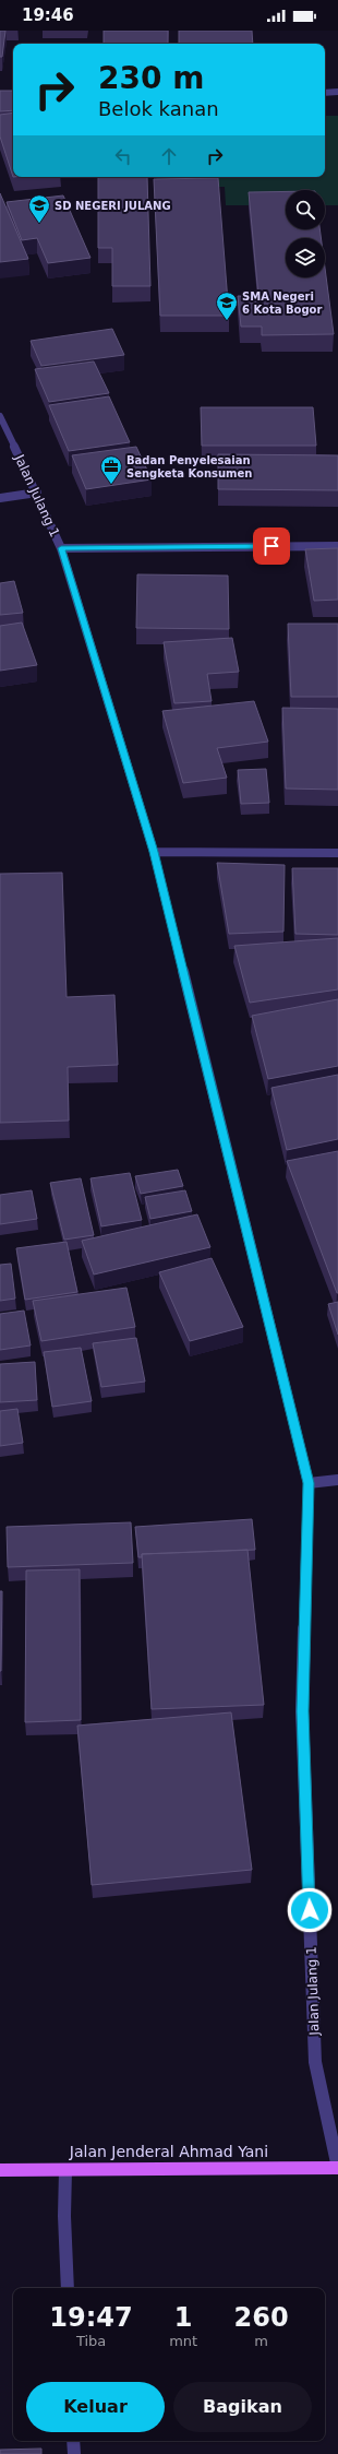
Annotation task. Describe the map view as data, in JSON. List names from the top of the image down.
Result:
{
  "streets": {
    "main road": ["Jalan Jenderal Ahmad Yani"],
    "street": ["Jalan Julang 1"]
  },
  "crossings": [
    ["Jalan Julang 1", "Jalan Jenderal Ahmad Yani"]
  ],
  "places": {
    "school or university": ["SD NEGERI JULANG", "SMA Negeri 6 Kota Bogor"],
    "office": ["Badan Penyelesaian Sengketa Konsumen"]
  },
  "page": {
    "status": "19:46",
    "turn": ["230 m", "Belok kanan"],
    "eta": [
      "19:47",
      "Tiba",
      "1",
      "mnt",
      "260",
      "m"
    ],
    "buttons": ["Keluar", "Bagikan"]
  }
}
